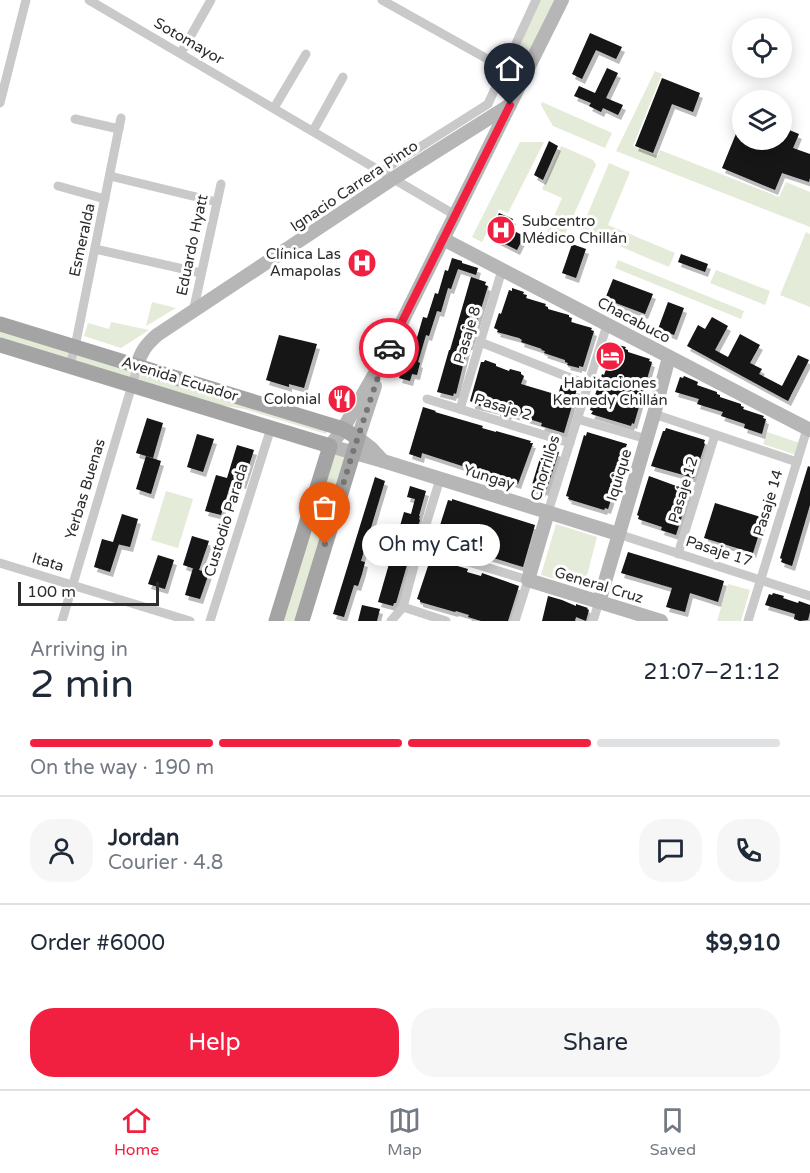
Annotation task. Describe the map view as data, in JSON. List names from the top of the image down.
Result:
{
  "streets": {
    "main road": ["Avenida Ecuador"],
    "street": [
      "Sotomayor",
      "Ignacio Carrera Pinto",
      "Esmeralda",
      "Eduardo Hyatt",
      "Chacabuco",
      "Pasaje 8",
      "Pasaje 2",
      "Chorrillos",
      "Iquique",
      "Yungay",
      "Yerbas Buenas",
      "Pasaje 12",
      "Pasaje 14",
      "Custodio Parada",
      "Pasaje 17",
      "Itata",
      "General Cruz"
    ]
  },
  "crossings": [
    ["Sotomayor", "Ignacio Carrera Pinto"],
    ["Ignacio Carrera Pinto", "Eduardo Hyatt"],
    ["Ignacio Carrera Pinto", "Avenida Ecuador"],
    ["Ignacio Carrera Pinto", "Yerbas Buenas"],
    ["Esmeralda", "Avenida Ecuador"],
    ["Chacabuco", "Pasaje 8"],
    ["Chacabuco", "Chorrillos"],
    ["Chacabuco", "Iquique"],
    ["Chacabuco", "Pasaje 14"],
    ["Pasaje 8", "Pasaje 2"],
    ["Avenida Ecuador", "Yungay"],
    ["Avenida Ecuador", "Yerbas Buenas"],
    ["Avenida Ecuador", "Custodio Parada"],
    ["Pasaje 2", "Chorrillos"],
    ["Chorrillos", "Yungay"],
    ["Chorrillos", "General Cruz"],
    ["Iquique", "Yungay"],
    ["Iquique", "Pasaje 17"],
    ["Iquique", "General Cruz"],
    ["Yungay", "Pasaje 17"],
    ["Yerbas Buenas", "Itata"],
    ["Pasaje 12", "Pasaje 17"],
    ["Pasaje 14", "Pasaje 17"]
  ],
  "places": {
    "hospital": ["Subcentro Médico Chillán", "Clínica Las Amapolas"],
    "hotel": ["Habitaciones Kennedy Chillán"],
    "restaurant": ["Colonial"],
    "other": ["Oh my Cat!"]
  },
  "scale_bar": "100 m",
  "page": {
    "bubble": "Oh my Cat!",
    "scale": "100 m",
    "heading": ["2 min", "Arriving in", "21:07–21:12"],
    "panel": [
      "Jordan",
      "Courier · 4.8",
      "Order #6000",
      "$9,910"
    ],
    "bar": "On the way · 190 m",
    "buttons": ["Help", "Share"],
    "tabs": ["Home", "Map", "Saved"]
  }
}
